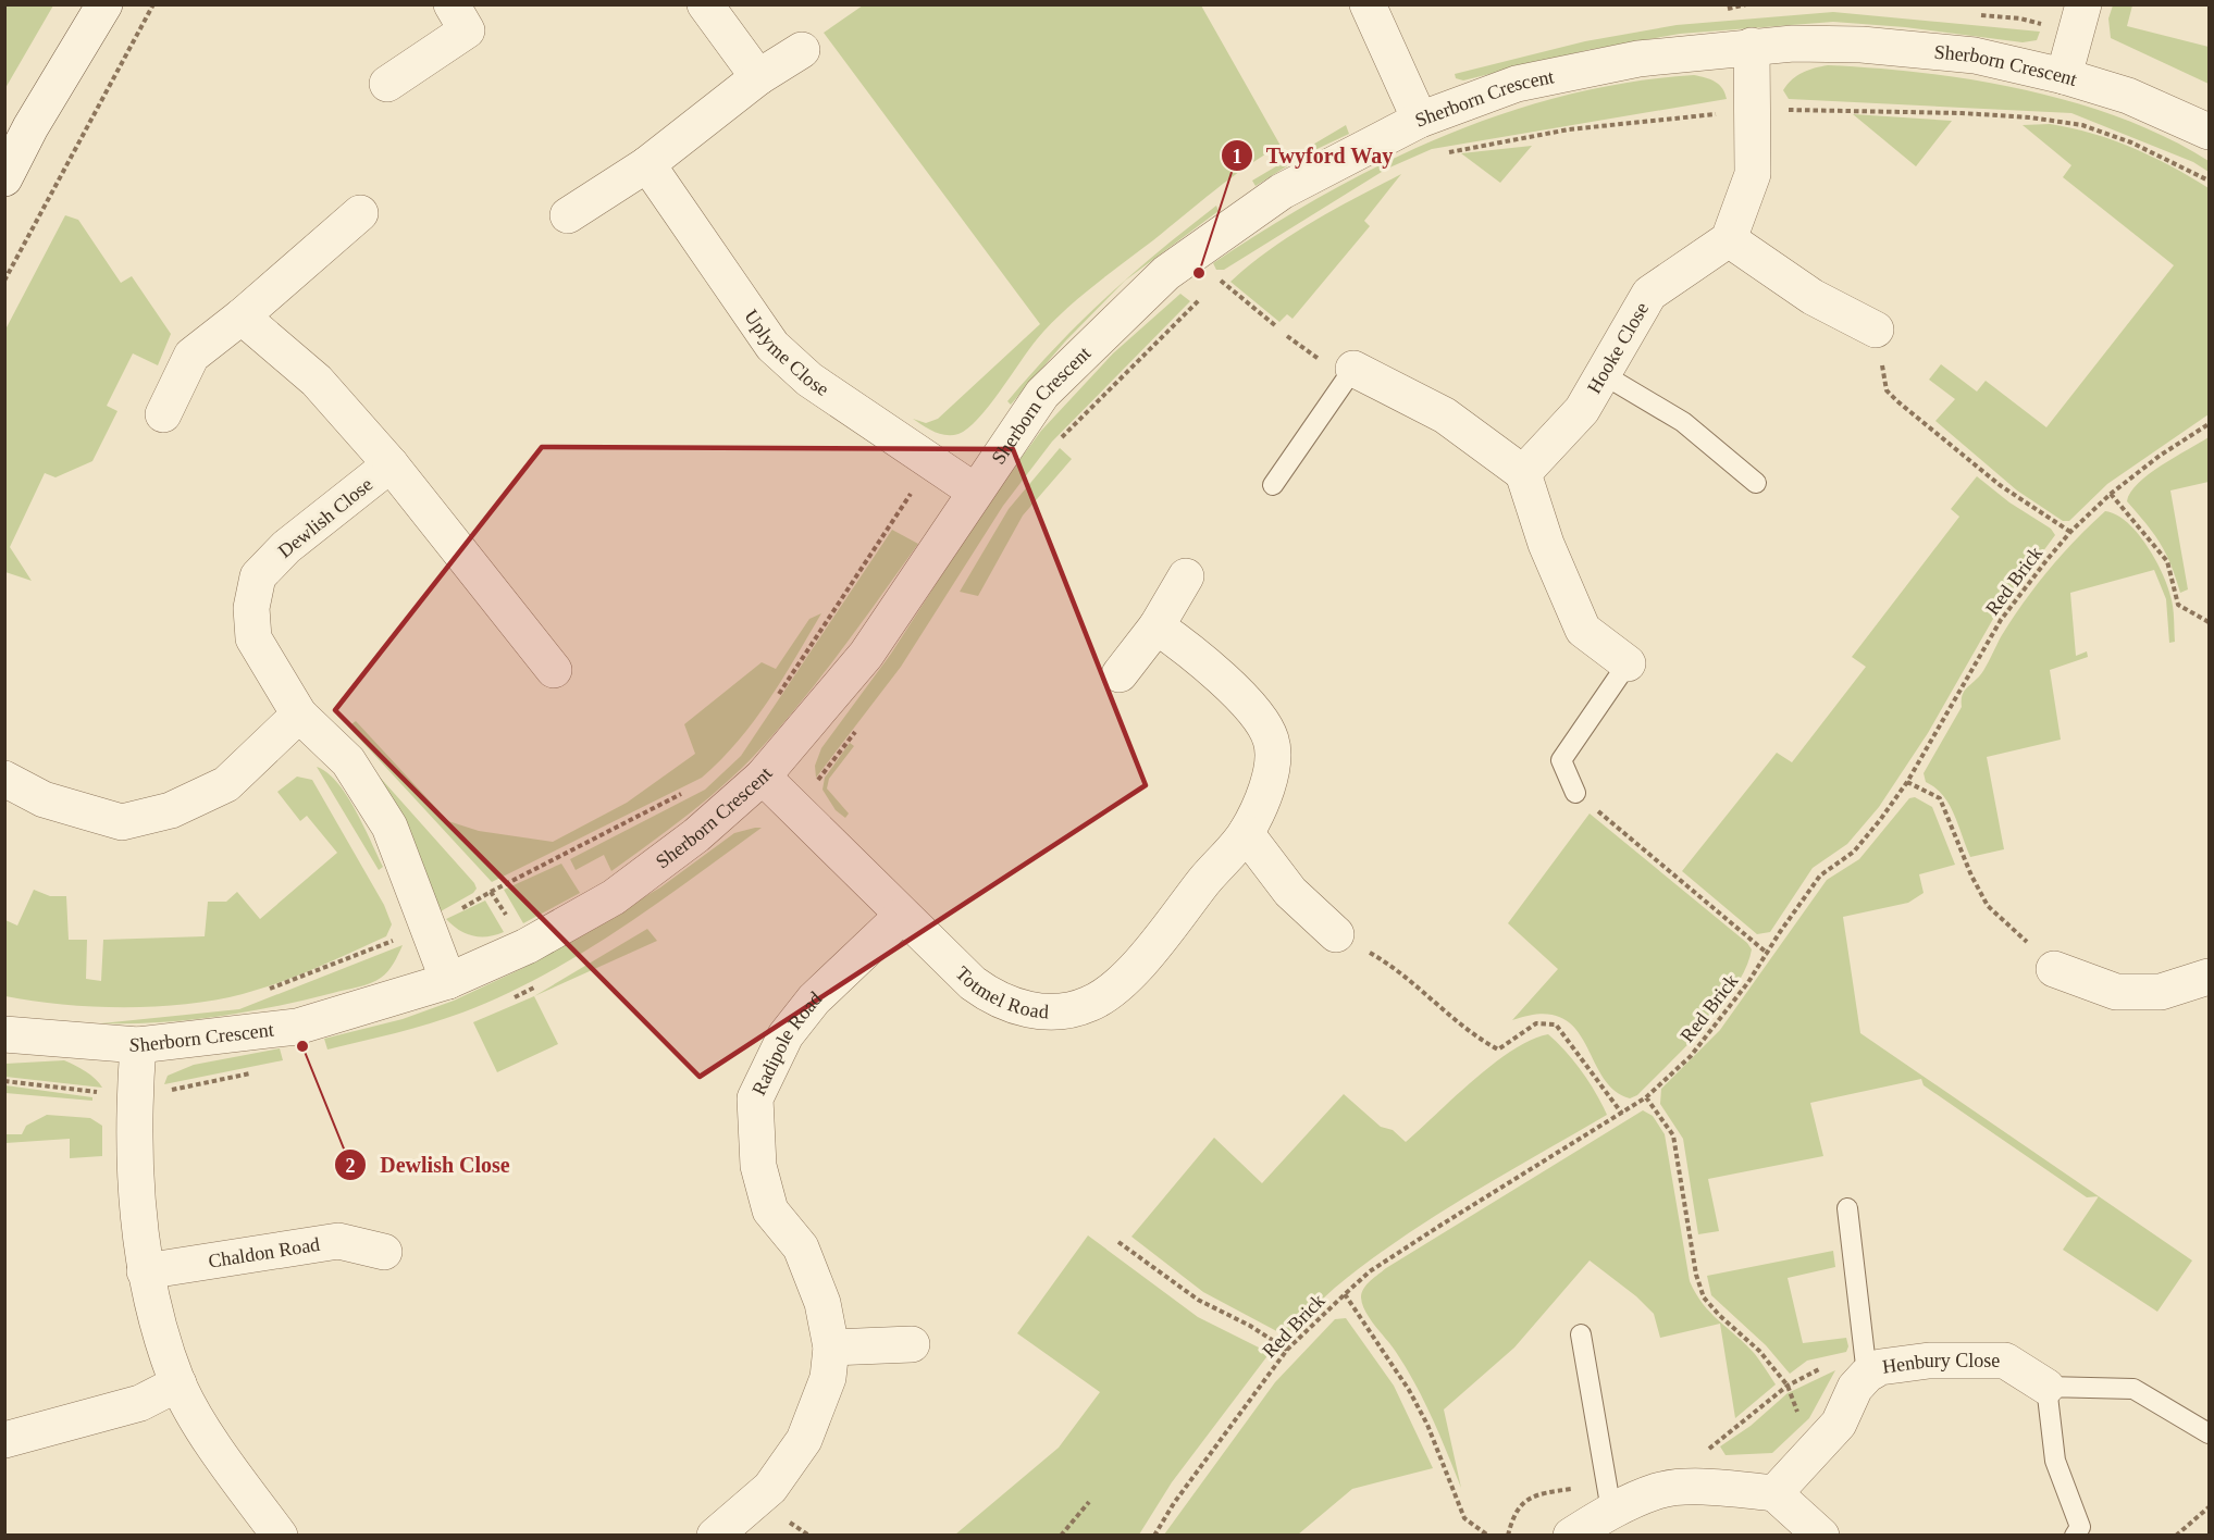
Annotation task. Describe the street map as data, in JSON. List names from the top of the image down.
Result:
{
  "streets": {
    "street": [
      "Sherborn Crescent",
      "Hooke Close",
      "Uplyme Close",
      "Dewlish Close",
      "Totmel Road",
      "Radipole Road",
      "Chaldon Road",
      "Henbury Close"
    ],
    "path": ["Red Brick"]
  },
  "crossings": [
    ["Sherborn Crescent", "Uplyme Close"],
    ["Sherborn Crescent", "Dewlish Close"],
    ["Sherborn Crescent", "Totmel Road"],
    ["Totmel Road", "Radipole Road"]
  ],
  "places": ["Twyford Way", "Dewlish Close"]
}
